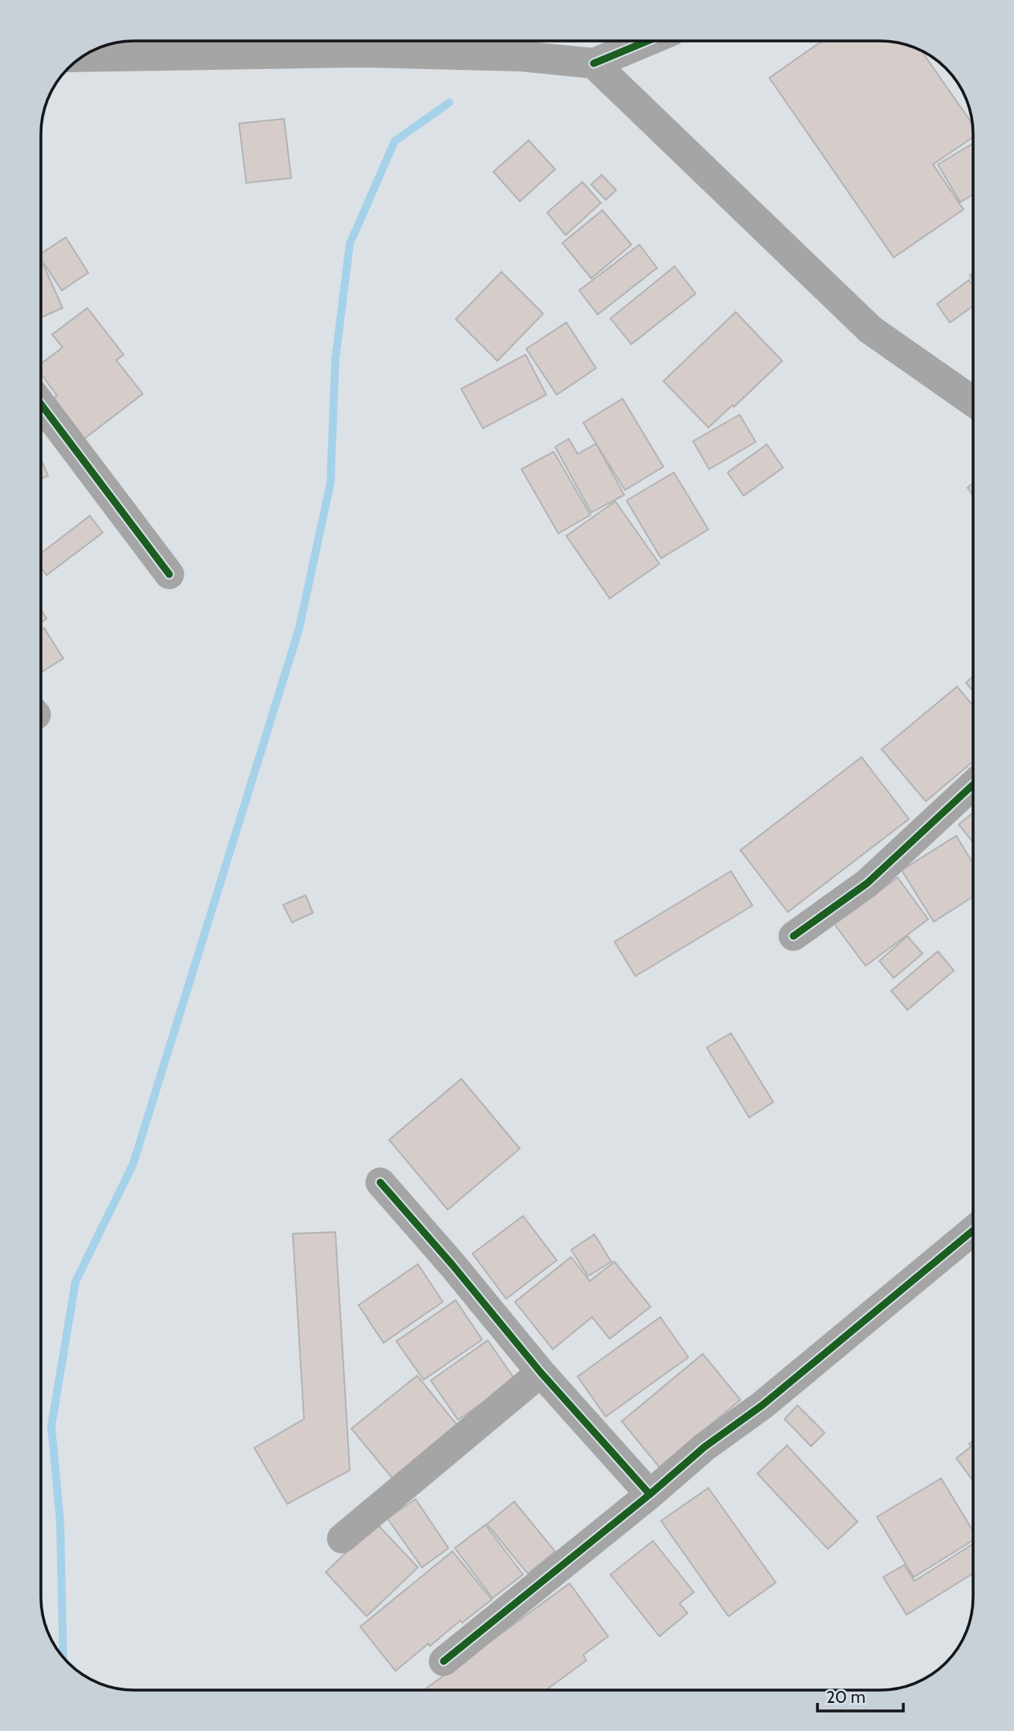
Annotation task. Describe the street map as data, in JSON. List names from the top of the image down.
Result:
{
  "scale_bar": "20 m"
}
